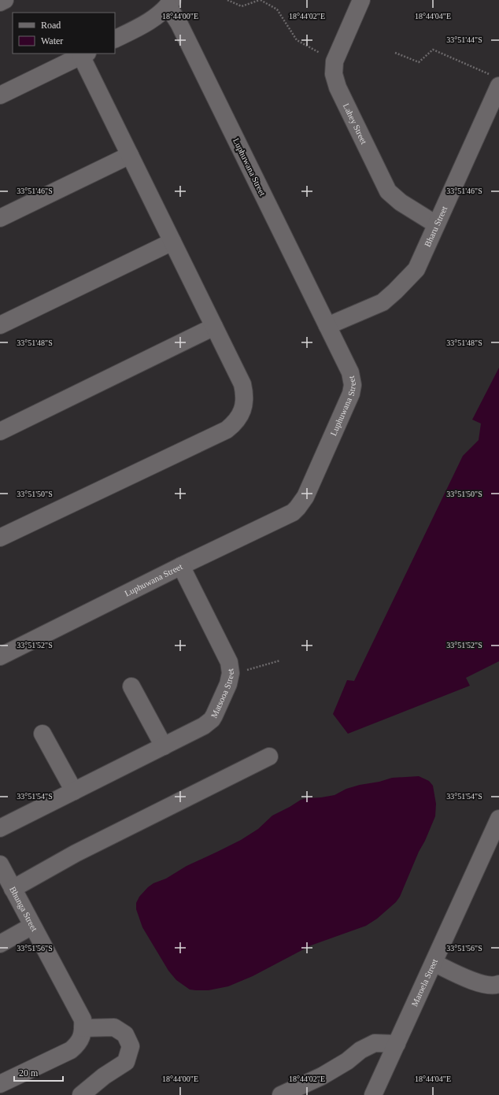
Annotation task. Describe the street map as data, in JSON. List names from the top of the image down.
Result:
{
  "streets": {
    "street": [
      "Lahey Street",
      "Luphuwana Street",
      "Bharu Street",
      "Matsooa Street",
      "Bhunga Street",
      "Maroela Street"
    ]
  },
  "crossings": [
    ["Lahey Street", "Bharu Street"],
    ["Luphuwana Street", "Bharu Street"],
    ["Luphuwana Street", "Matsooa Street"]
  ],
  "legend": ["Road", "Water"],
  "scale_bar": "20 m",
  "coordinates": [
    "18°44'00\"E",
    "18°44'02\"E",
    "18°44'04\"E",
    "33°51'44\"S",
    "33°51'46\"S",
    "33°51'48\"S",
    "33°51'50\"S",
    "33°51'52\"S",
    "33°51'54\"S",
    "33°51'56\"S"
  ]
}
